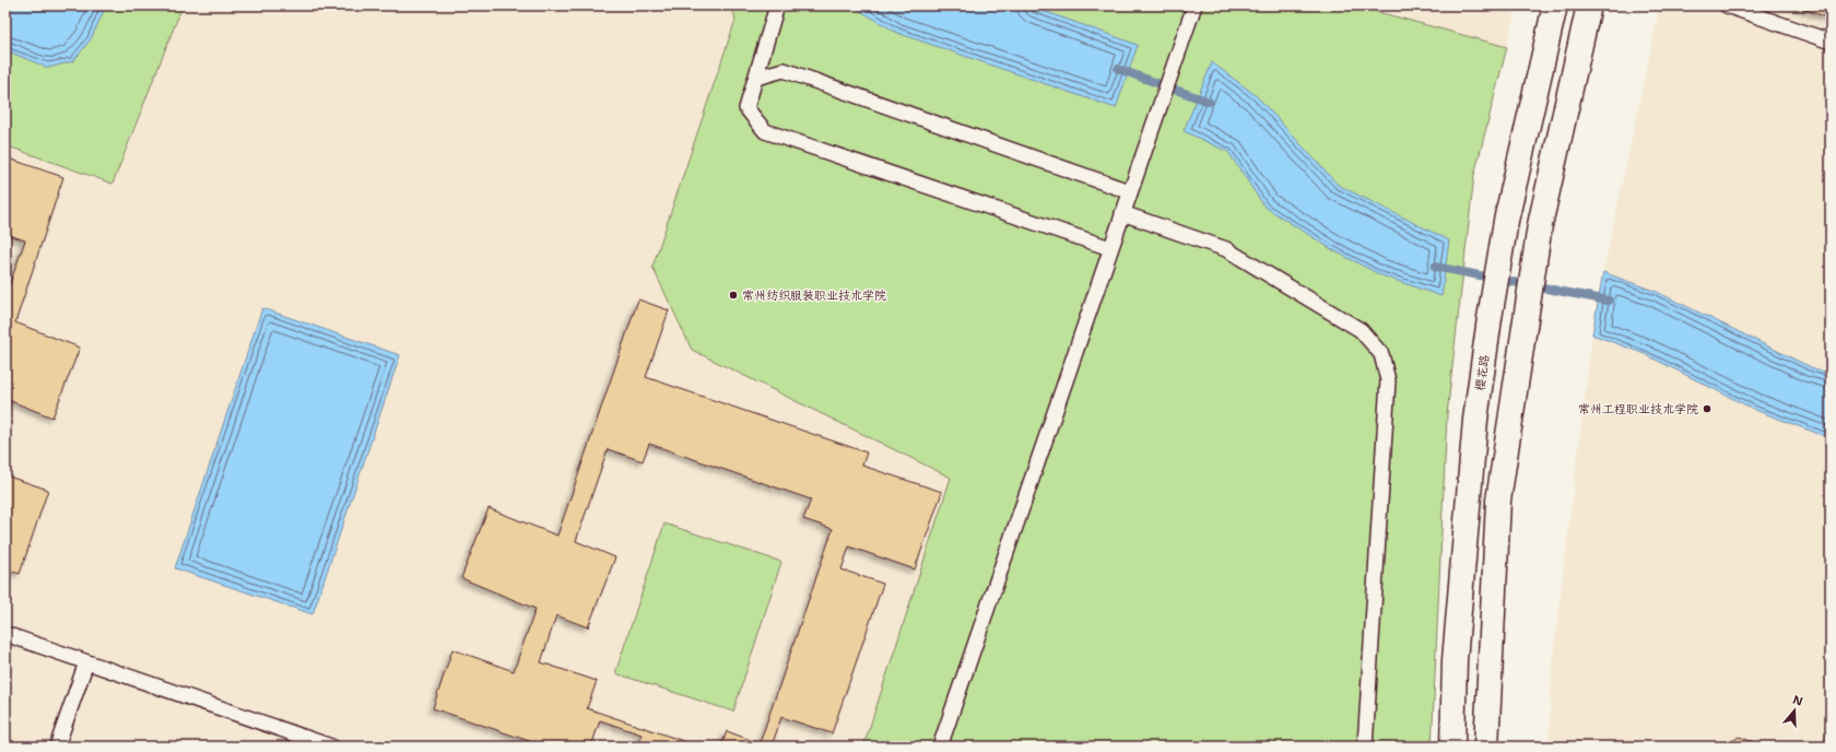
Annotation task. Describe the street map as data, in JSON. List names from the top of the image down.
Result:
{
  "streets": {
    "street": ["樱花路"]
  },
  "places": ["常州纺织服装职业技术学院", "常州工程职业技术学院"],
  "north": "top"
}
